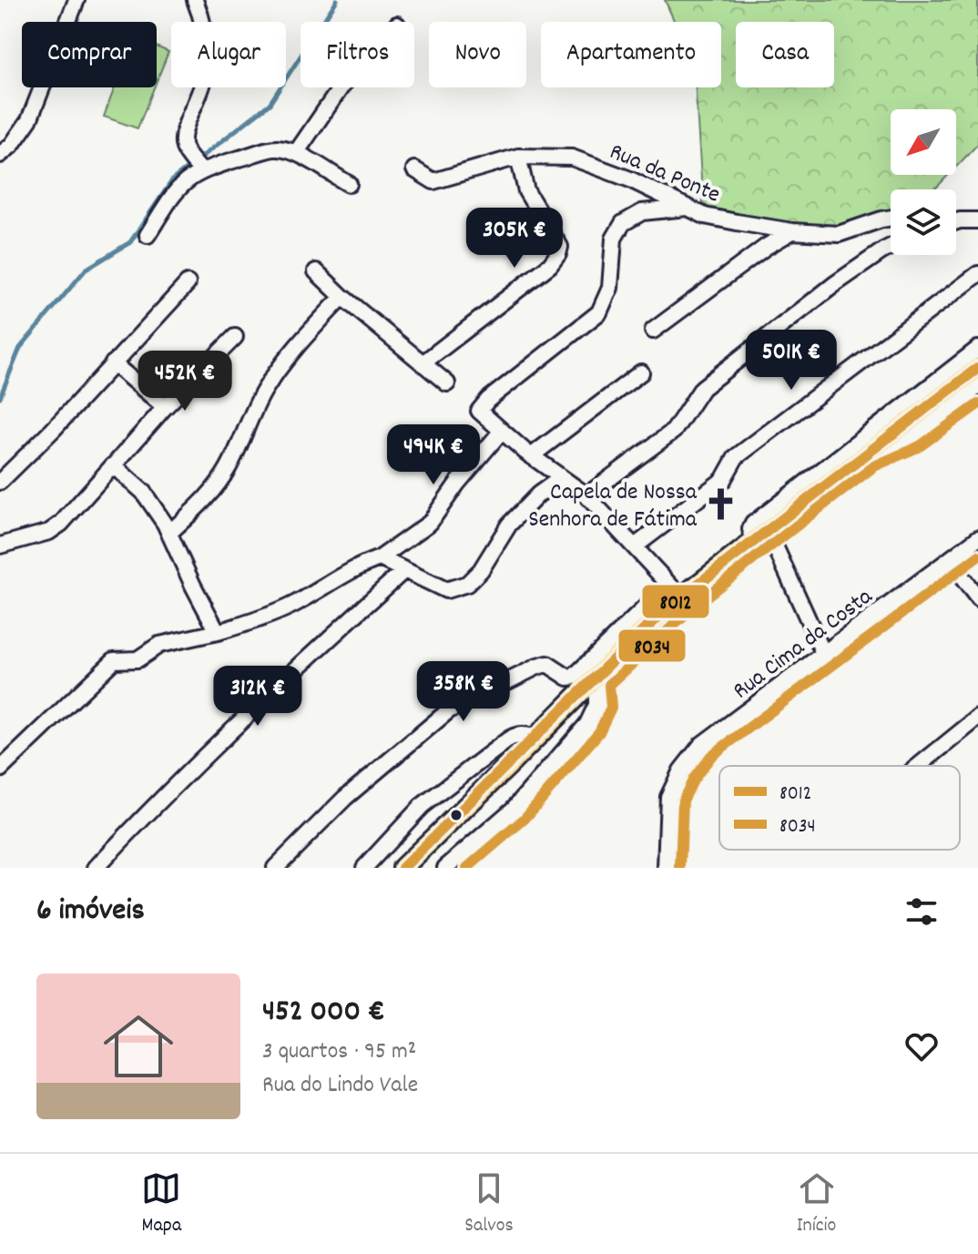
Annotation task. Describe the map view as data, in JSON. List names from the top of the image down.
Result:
{
  "streets": {
    "street": ["Rua da Ponte", "Rua Cima da Costa"]
  },
  "places": {
    "church": ["Capela de Nossa Senhora de Fátima"]
  },
  "lines": ["transit line 8012", "transit line 8034"],
  "legend": ["8012", "8034"],
  "north": "bottom left",
  "page": {
    "chip": [
      "Comprar",
      "Alugar",
      "Filtros",
      "Novo",
      "Apartamento",
      "Casa"
    ],
    "price": [
      "305K €",
      "501K €",
      "452K €",
      "494K €",
      "358K €",
      "312K €"
    ],
    "heading": "6 imóveis",
    "list": [
      {
        "name": "452 000 €",
        "note": "3 quartos · 95 m² · Rua do Lindo Vale"
      }
    ],
    "tabs": ["Mapa", "Salvos", "Início"]
  }
}
